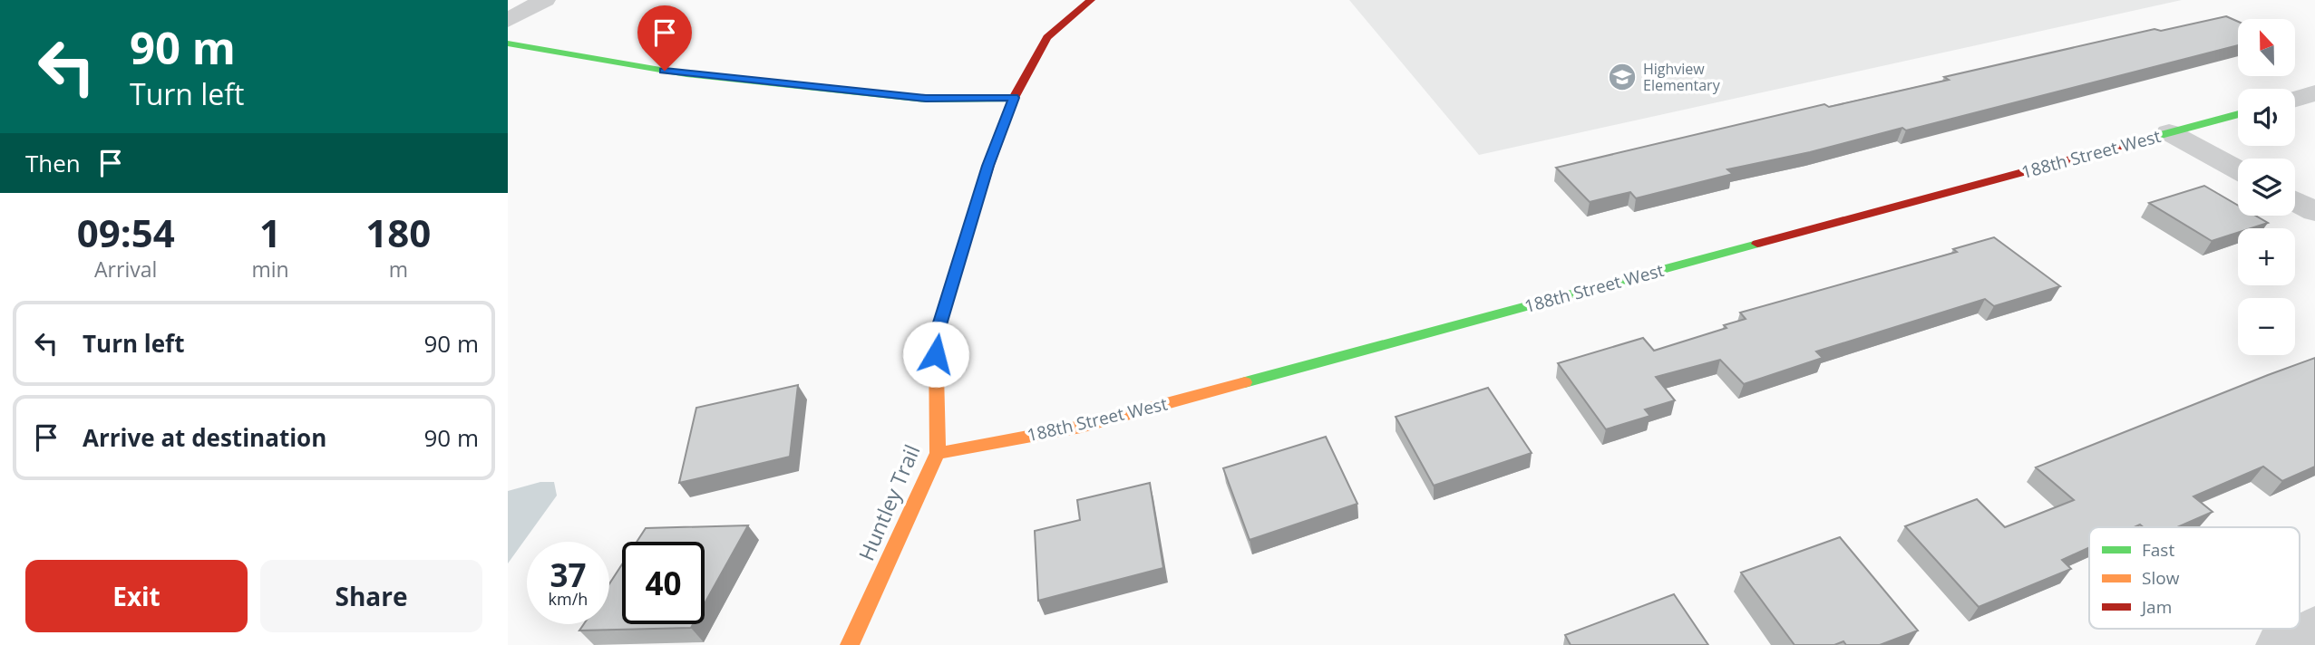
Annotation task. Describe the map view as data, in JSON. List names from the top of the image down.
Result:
{
  "streets": {
    "street": ["188th Street West", "Huntley Trail"]
  },
  "crossings": [
    ["188th Street West", "Huntley Trail"]
  ],
  "places": {
    "school or university": ["Highview Elementary"]
  },
  "legend": ["Fast", "Slow", "Jam"],
  "north": "top",
  "page": {
    "turn": ["90 m", "Turn left"],
    "map_buttons": ["+", "−"],
    "then": "Then",
    "eta": [
      "09:54",
      "Arrival",
      "1",
      "min",
      "180",
      "m"
    ],
    "list": [
      {
        "name": "Turn left",
        "value": "90 m"
      },
      {
        "name": "Arrive at destination",
        "value": "90 m"
      }
    ],
    "speed": "37 km/h",
    "limit": "40",
    "buttons": ["Exit", "Share"]
  }
}
